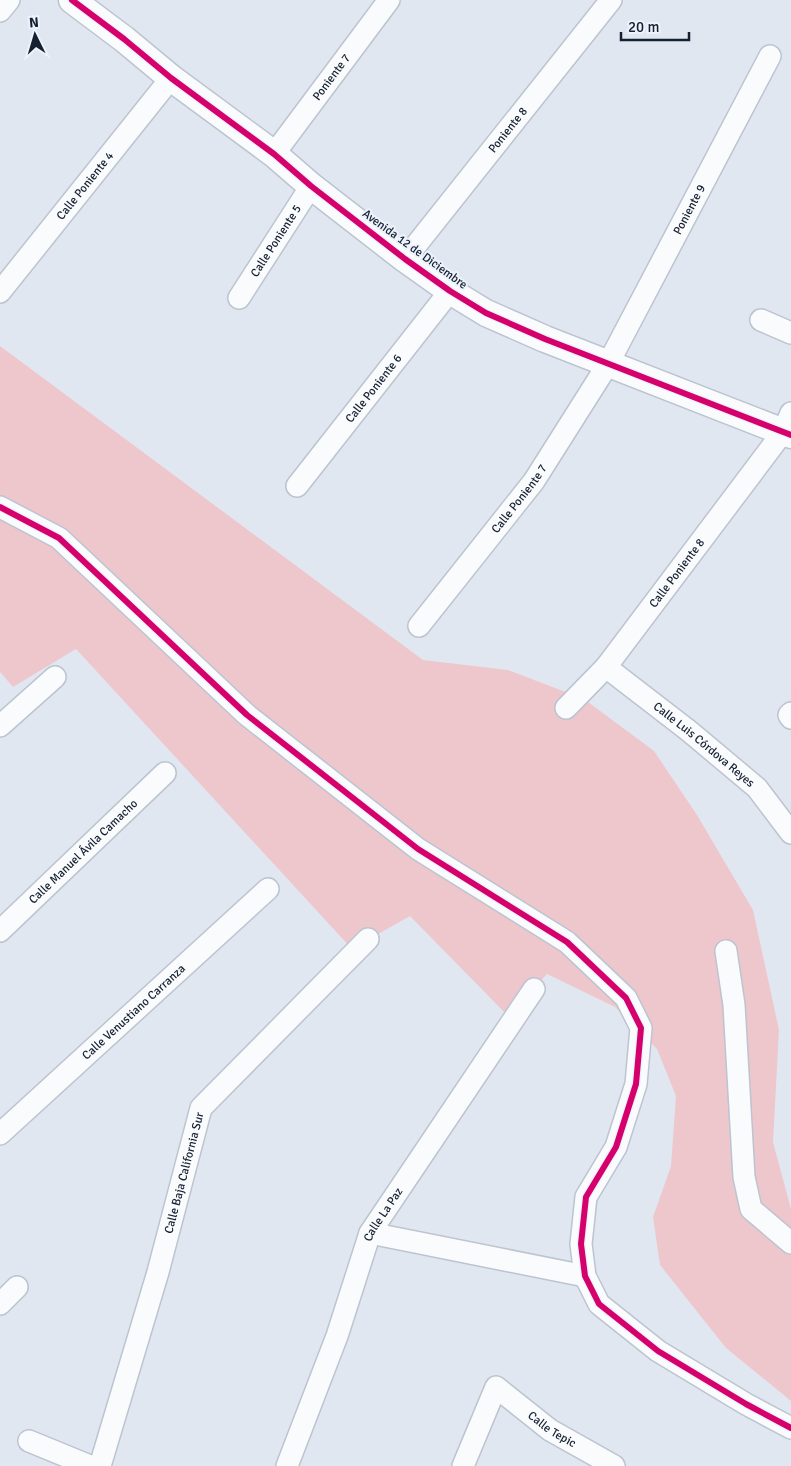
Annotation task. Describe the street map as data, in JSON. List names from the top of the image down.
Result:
{
  "streets": {
    "street": [
      "Poniente 7",
      "Poniente 8",
      "Calle Poniente 4",
      "Poniente 9",
      "Calle Poniente 5",
      "Avenida 12 de Diciembre",
      "Calle Poniente 6",
      "Calle Poniente 7",
      "Calle Poniente 8",
      "Calle Luis Córdova Reyes",
      "Calle Manuel Ávila Camacho",
      "Calle Venustiano Carranza",
      "Calle Baja California Sur",
      "Calle La Paz",
      "Calle Tepic"
    ]
  },
  "crossings": [
    ["Poniente 7", "Avenida 12 de Diciembre"],
    ["Poniente 8", "Avenida 12 de Diciembre"],
    ["Calle Poniente 4", "Avenida 12 de Diciembre"],
    ["Poniente 9", "Avenida 12 de Diciembre"],
    ["Poniente 9", "Calle Poniente 7"],
    ["Calle Poniente 5", "Avenida 12 de Diciembre"],
    ["Avenida 12 de Diciembre", "Calle Poniente 6"],
    ["Avenida 12 de Diciembre", "Calle Poniente 7"],
    ["Avenida 12 de Diciembre", "Calle Poniente 8"],
    ["Calle Poniente 8", "Calle Luis Córdova Reyes"]
  ],
  "scale_bar": "20 m",
  "north": "top"
}
